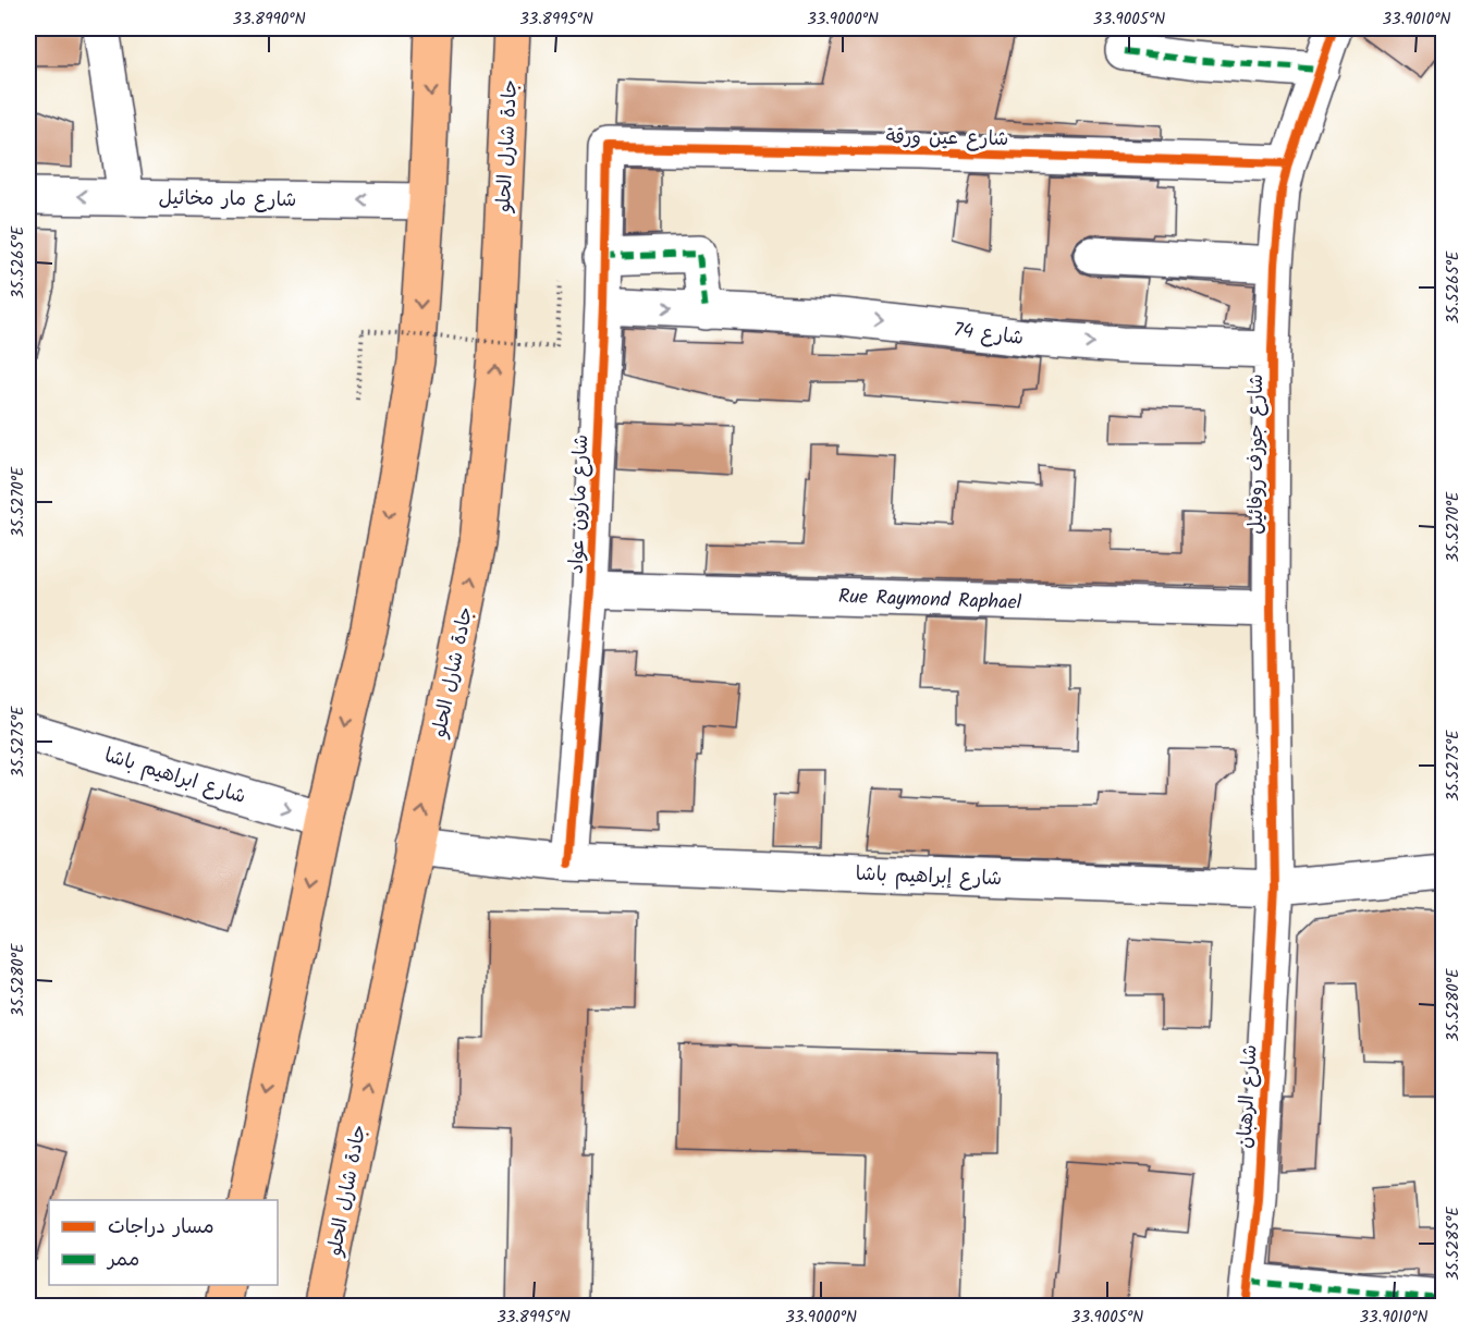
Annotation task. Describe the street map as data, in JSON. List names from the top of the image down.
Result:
{
  "streets": {
    "highway": ["جادة شارل الحلو"],
    "street": [
      "شارع عين ورقة",
      "شارع مار مخائيل",
      "شارع 74",
      "شارع جوزف روفائيل",
      "شارع مارون عواد",
      "Rue Raymond Raphael",
      "شارع ابراهيم باشا",
      "شارع إبراهيم باشا",
      "شارع الرهبان"
    ]
  },
  "crossings": [
    ["شارع عين ورقة", "شارع جوزف روفائيل"],
    ["شارع عين ورقة", "شارع مارون عواد"],
    ["جادة شارل الحلو", "شارع إبراهيم باشا"],
    ["شارع 74", "شارع جوزف روفائيل"],
    ["شارع 74", "شارع مارون عواد"],
    ["شارع جوزف روفائيل", "Rue Raymond Raphael"],
    ["شارع جوزف روفائيل", "شارع إبراهيم باشا"],
    ["شارع جوزف روفائيل", "شارع الرهبان"],
    ["شارع مارون عواد", "Rue Raymond Raphael"],
    ["شارع مارون عواد", "شارع إبراهيم باشا"],
    ["شارع إبراهيم باشا", "شارع الرهبان"]
  ],
  "one_way": ["شارع مار مخائيل", "شارع ابراهيم باشا"],
  "legend": ["مسار دراجات", "ممر"],
  "coordinates": [
    "33.8990°N",
    "33.8995°N",
    "33.9000°N",
    "33.9005°N",
    "33.9010°N",
    "35.5265°E",
    "35.5270°E",
    "35.5275°E",
    "35.5280°E",
    "35.5285°E"
  ]
}
